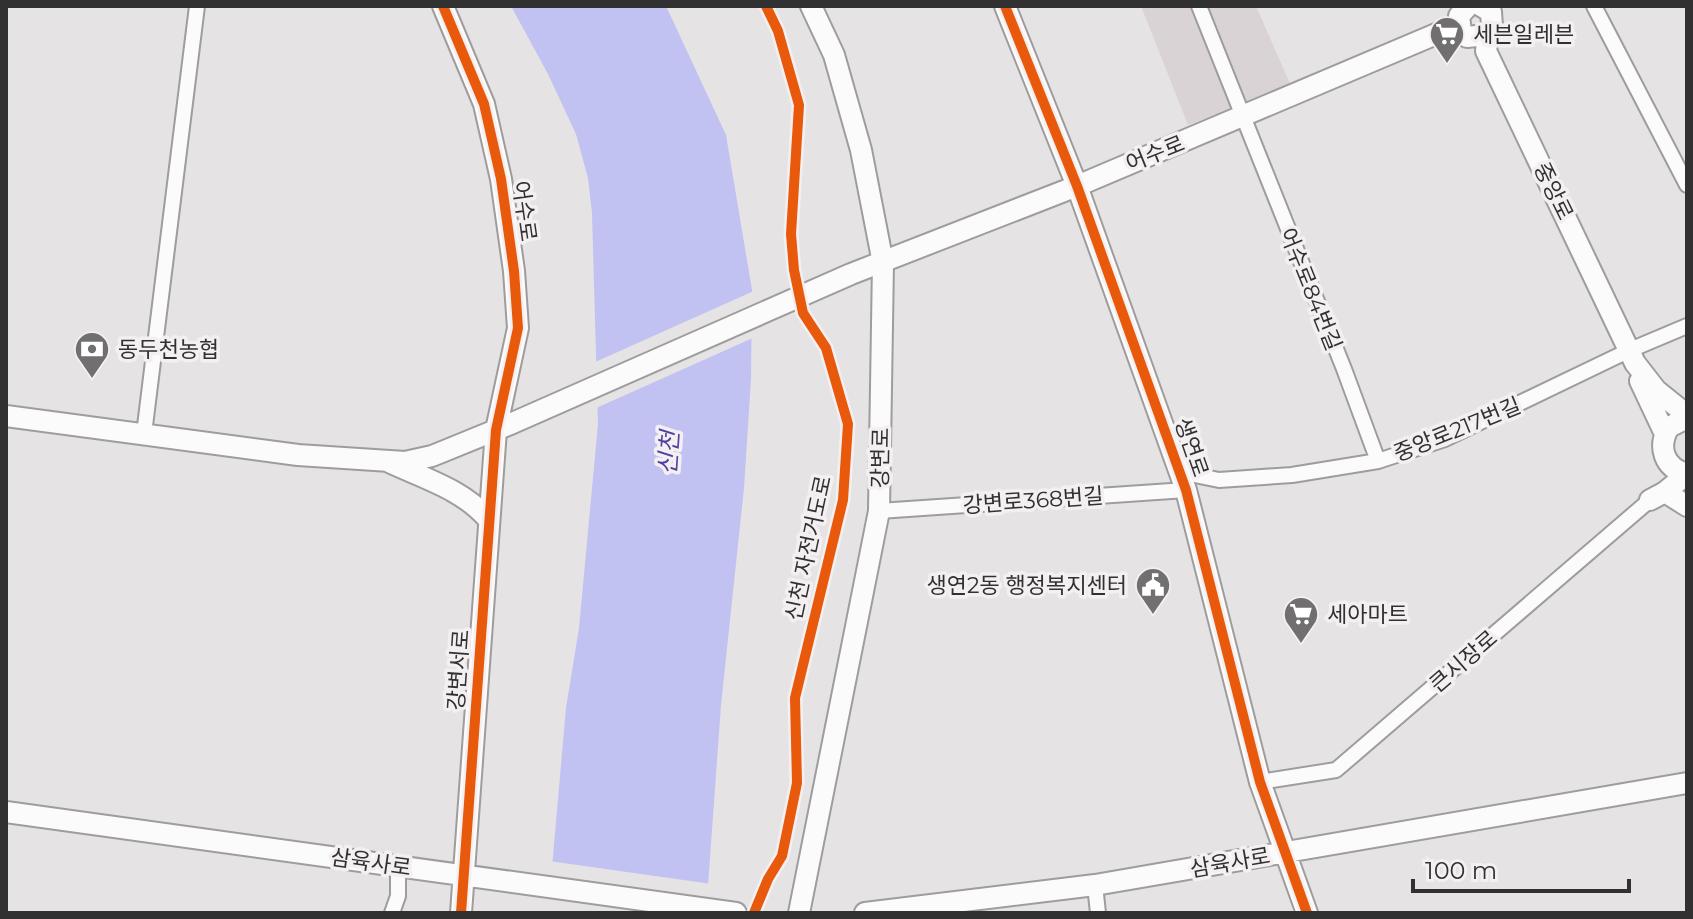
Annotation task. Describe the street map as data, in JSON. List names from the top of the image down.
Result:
{
  "streets": {
    "main road": [
      "어수로",
      "중앙로",
      "생연로",
      "강변로",
      "강변서로",
      "삼육사로"
    ],
    "street": [
      "어수로84번길",
      "중앙로217번길",
      "강변로368번길",
      "큰시장로"
    ],
    "cycle path": ["신천 자전거도로"]
  },
  "crossings": [
    ["어수로", "중앙로"],
    ["어수로", "어수로84번길"],
    ["어수로", "생연로"],
    ["어수로", "강변로"],
    ["어수로", "강변서로"],
    ["중앙로", "중앙로217번길"],
    ["어수로84번길", "중앙로217번길"],
    ["중앙로217번길", "생연로"],
    ["중앙로217번길", "강변로368번길"],
    ["생연로", "강변로368번길"],
    ["생연로", "큰시장로"],
    ["생연로", "삼육사로"],
    ["강변로", "강변로368번길"],
    ["강변서로", "삼육사로"]
  ],
  "water": ["신천"],
  "places": {
    "supermarket": ["세븐일레븐", "세아마트"],
    "bank": ["동두천농협"],
    "public building": ["생연2동 행정복지센터"]
  },
  "scale_bar": "100 m"
}
